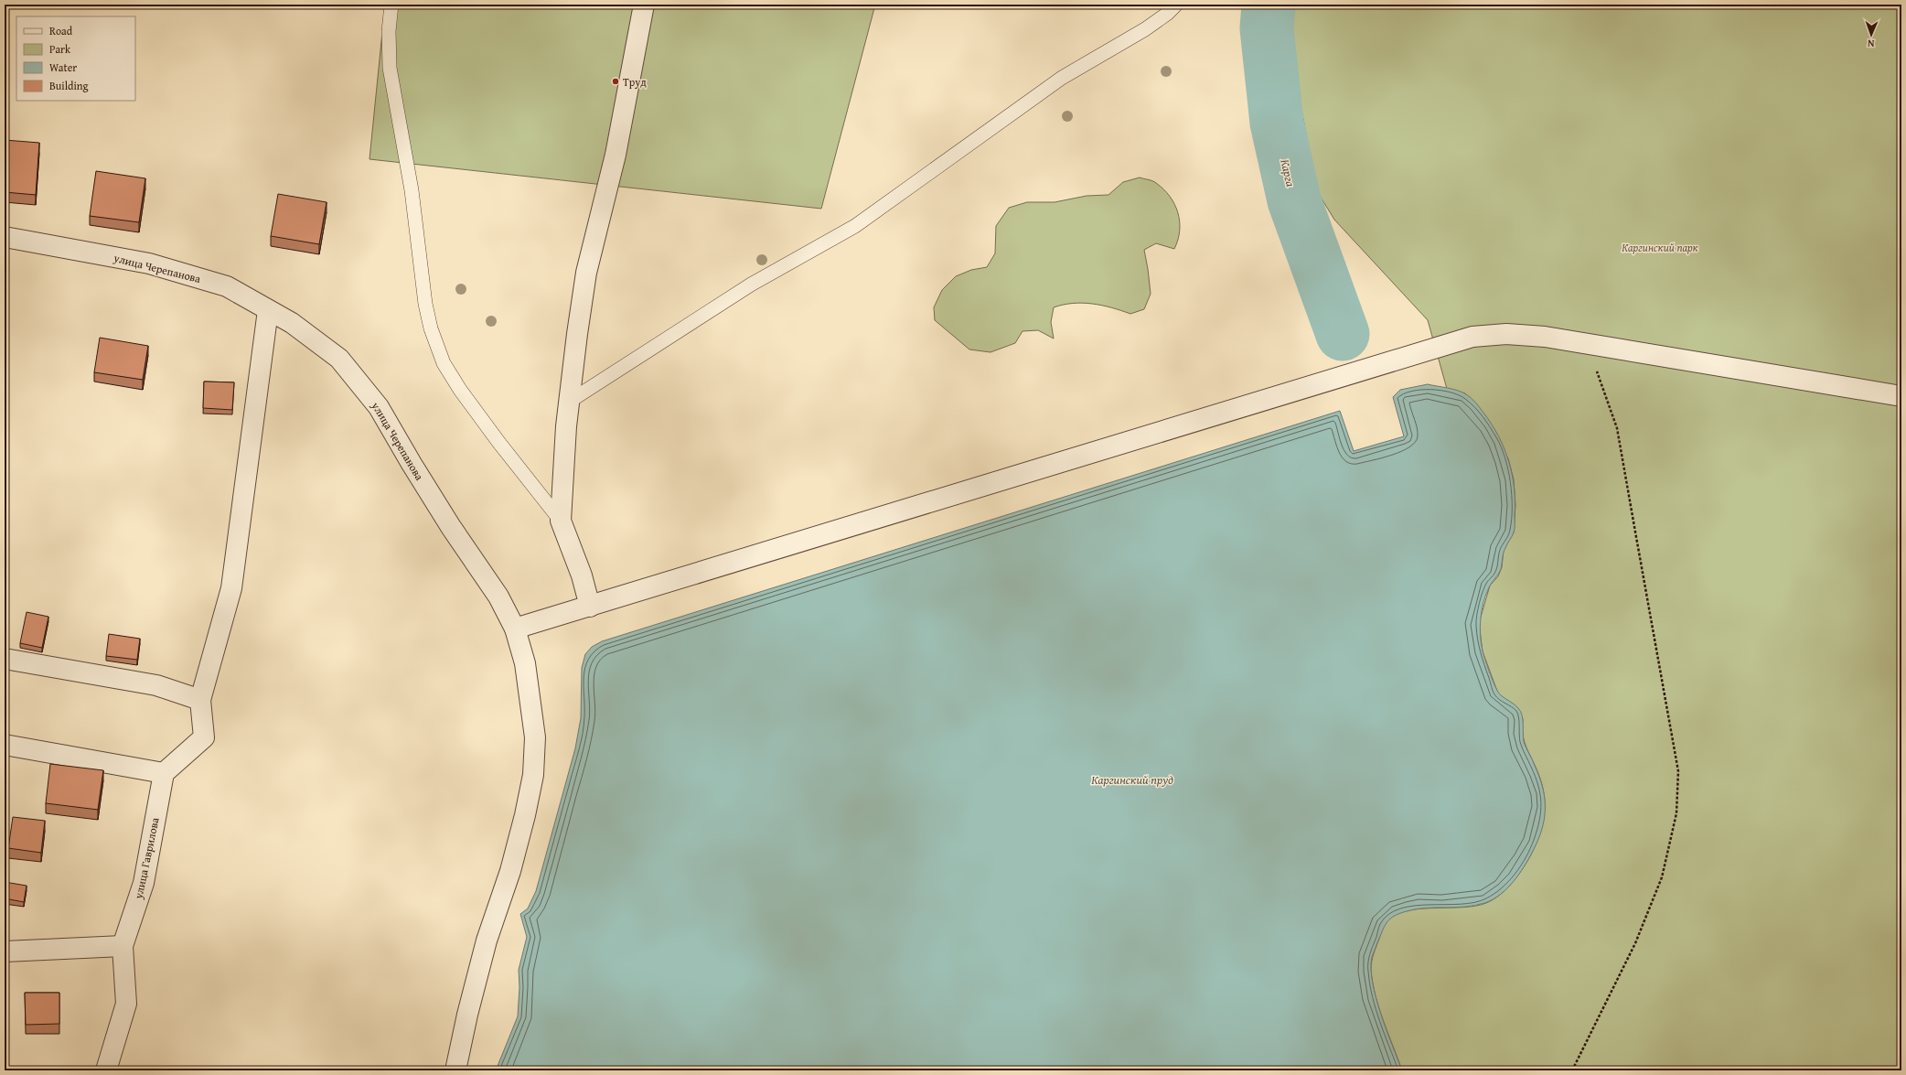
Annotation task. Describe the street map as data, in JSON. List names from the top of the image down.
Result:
{
  "streets": {
    "street": ["улица Черепанова", "улица Гаврилова"]
  },
  "water": ["Карга", "Каргинский пруд"],
  "parks": ["Каргинский парк"],
  "places": ["Труд"],
  "legend": [
    "Road",
    "Park",
    "Water",
    "Building"
  ],
  "north": "bottom"
}
